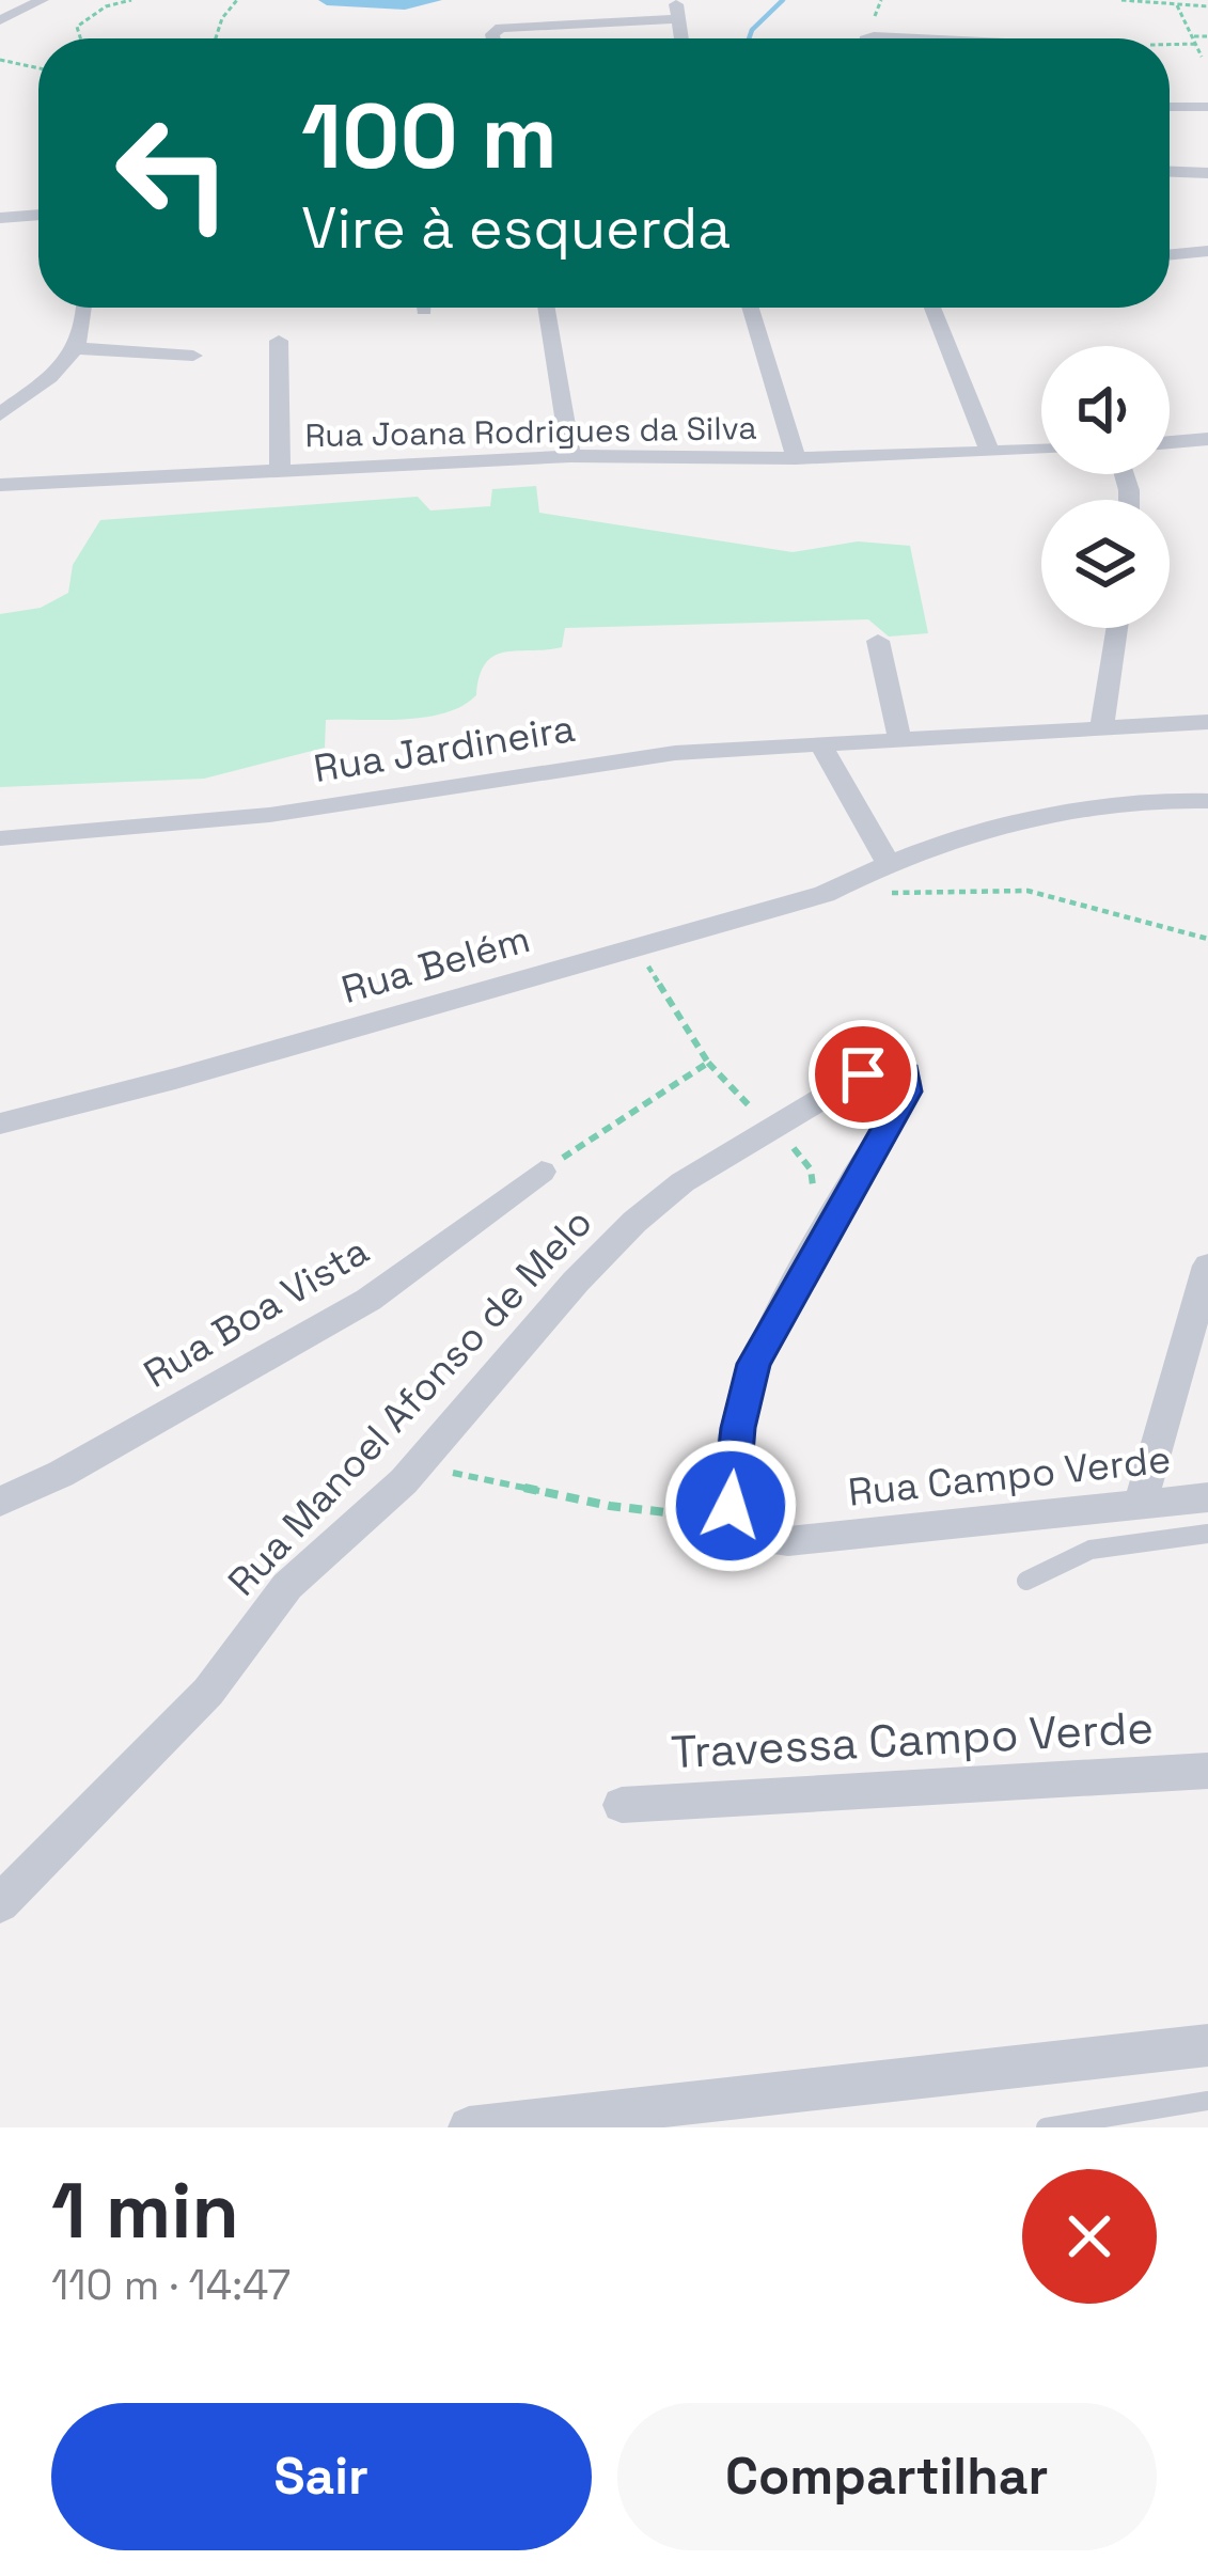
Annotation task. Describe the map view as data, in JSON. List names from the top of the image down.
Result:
{
  "streets": {
    "street": [
      "Rua Joana Rodrigues da Silva",
      "Rua Jardineira",
      "Rua Belém",
      "Rua Boa Vista",
      "Rua Manoel Afonso de Melo",
      "Rua Campo Verde",
      "Travessa Campo Verde"
    ]
  },
  "crossings": [
    ["Rua Manoel Afonso de Melo", "Rua Campo Verde"]
  ],
  "page": {
    "turn": ["100 m", "Vire à esquerda"],
    "heading": ["1 min", "110 m · 14:47"],
    "buttons": ["Sair", "Compartilhar"]
  }
}
